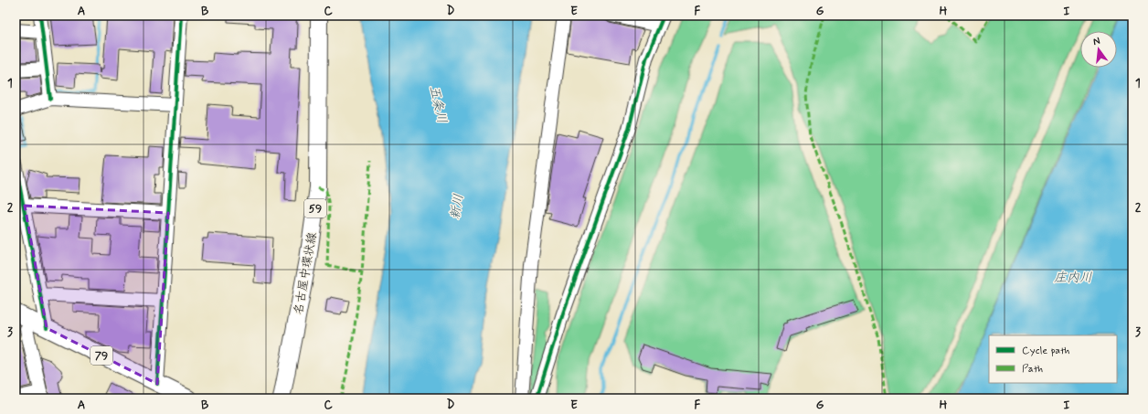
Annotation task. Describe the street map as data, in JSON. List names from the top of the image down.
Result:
{
  "streets": {
    "main road": ["59", "名古屋中環状線", "79"]
  },
  "water": ["五条川", "新川", "庄内川"],
  "legend": ["Cycle path", "Path"],
  "north": "top",
  "grid": {
    "columns": [
      "A",
      "B",
      "C",
      "D",
      "E",
      "F",
      "G",
      "H",
      "I"
    ],
    "rows": ["1", "2", "3"]
  }
}
